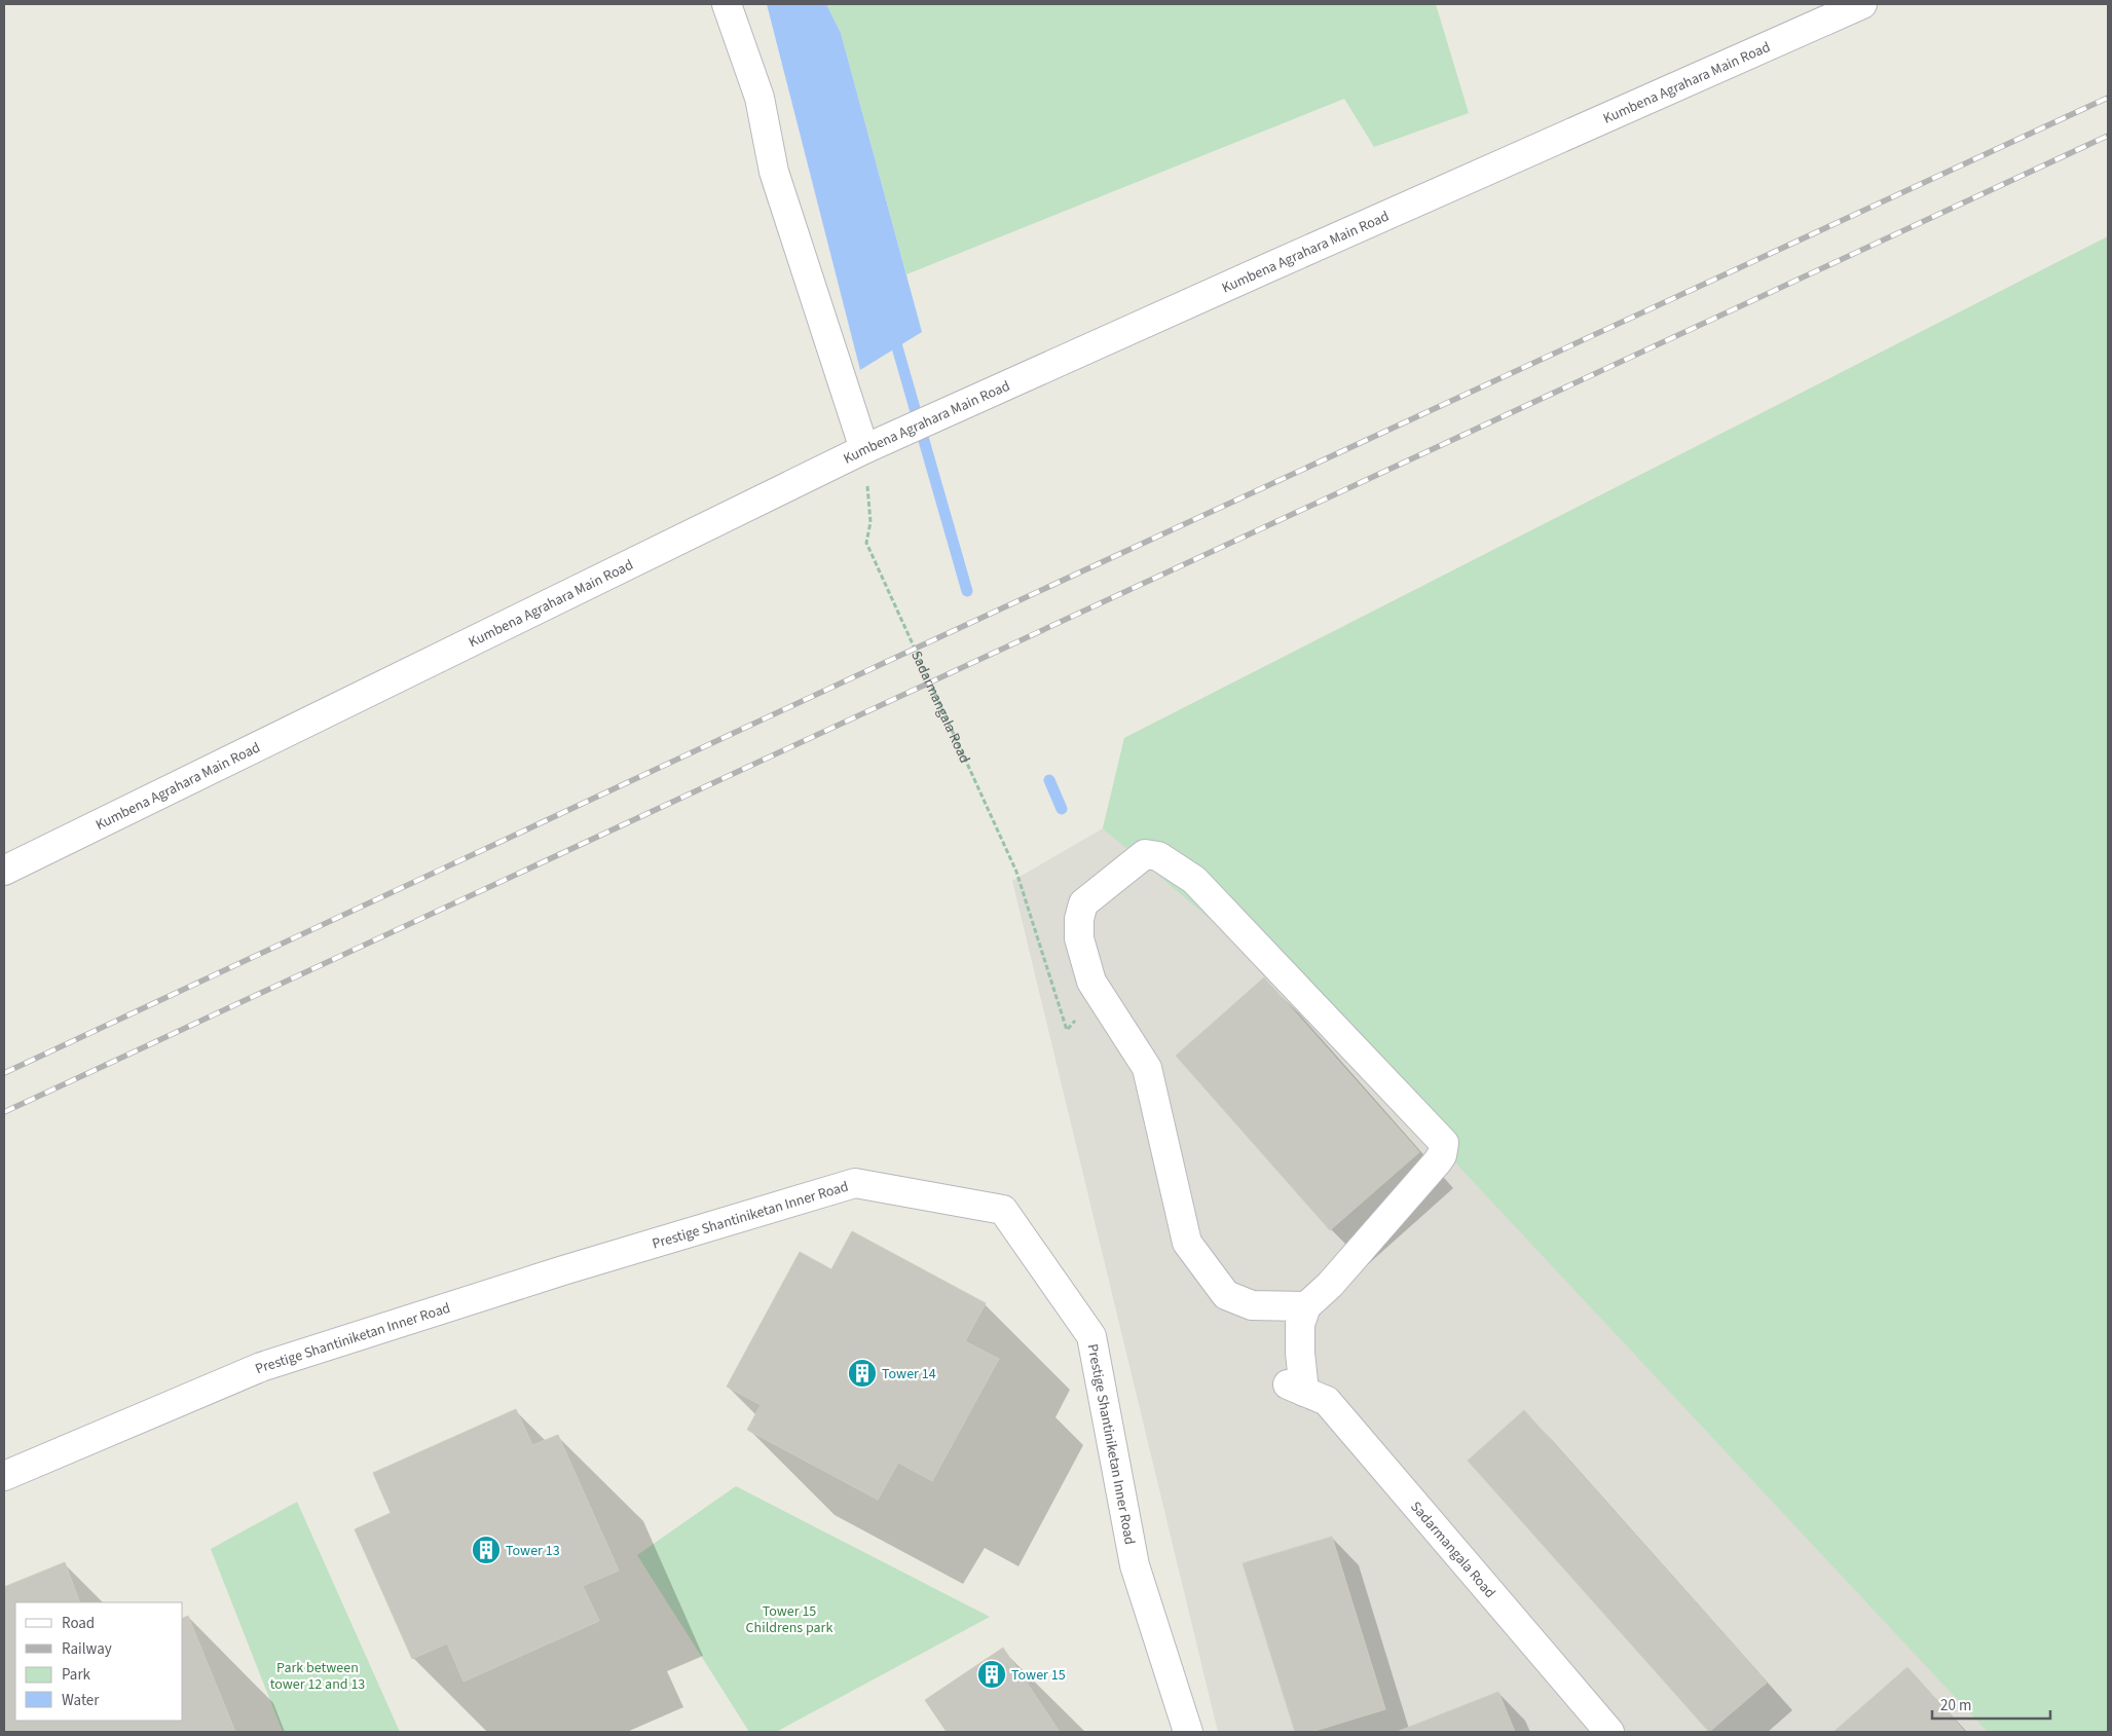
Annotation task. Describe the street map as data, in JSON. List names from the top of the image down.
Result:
{
  "streets": {
    "street": ["Kumbena Agrahara Main Road", "Sadarmangala Road", "Prestige Shantiniketan Inner Road"]
  },
  "crossings": [
    ["Kumbena Agrahara Main Road", "Sadarmangala Road"]
  ],
  "parks": ["Tower 15 Childrens park", "Park between tower 12 and 13"],
  "places": {
    "building": ["Tower 14", "Tower 13", "Tower 15"]
  },
  "legend": [
    "Road",
    "Railway",
    "Park",
    "Water"
  ],
  "scale_bar": "20 m"
}
